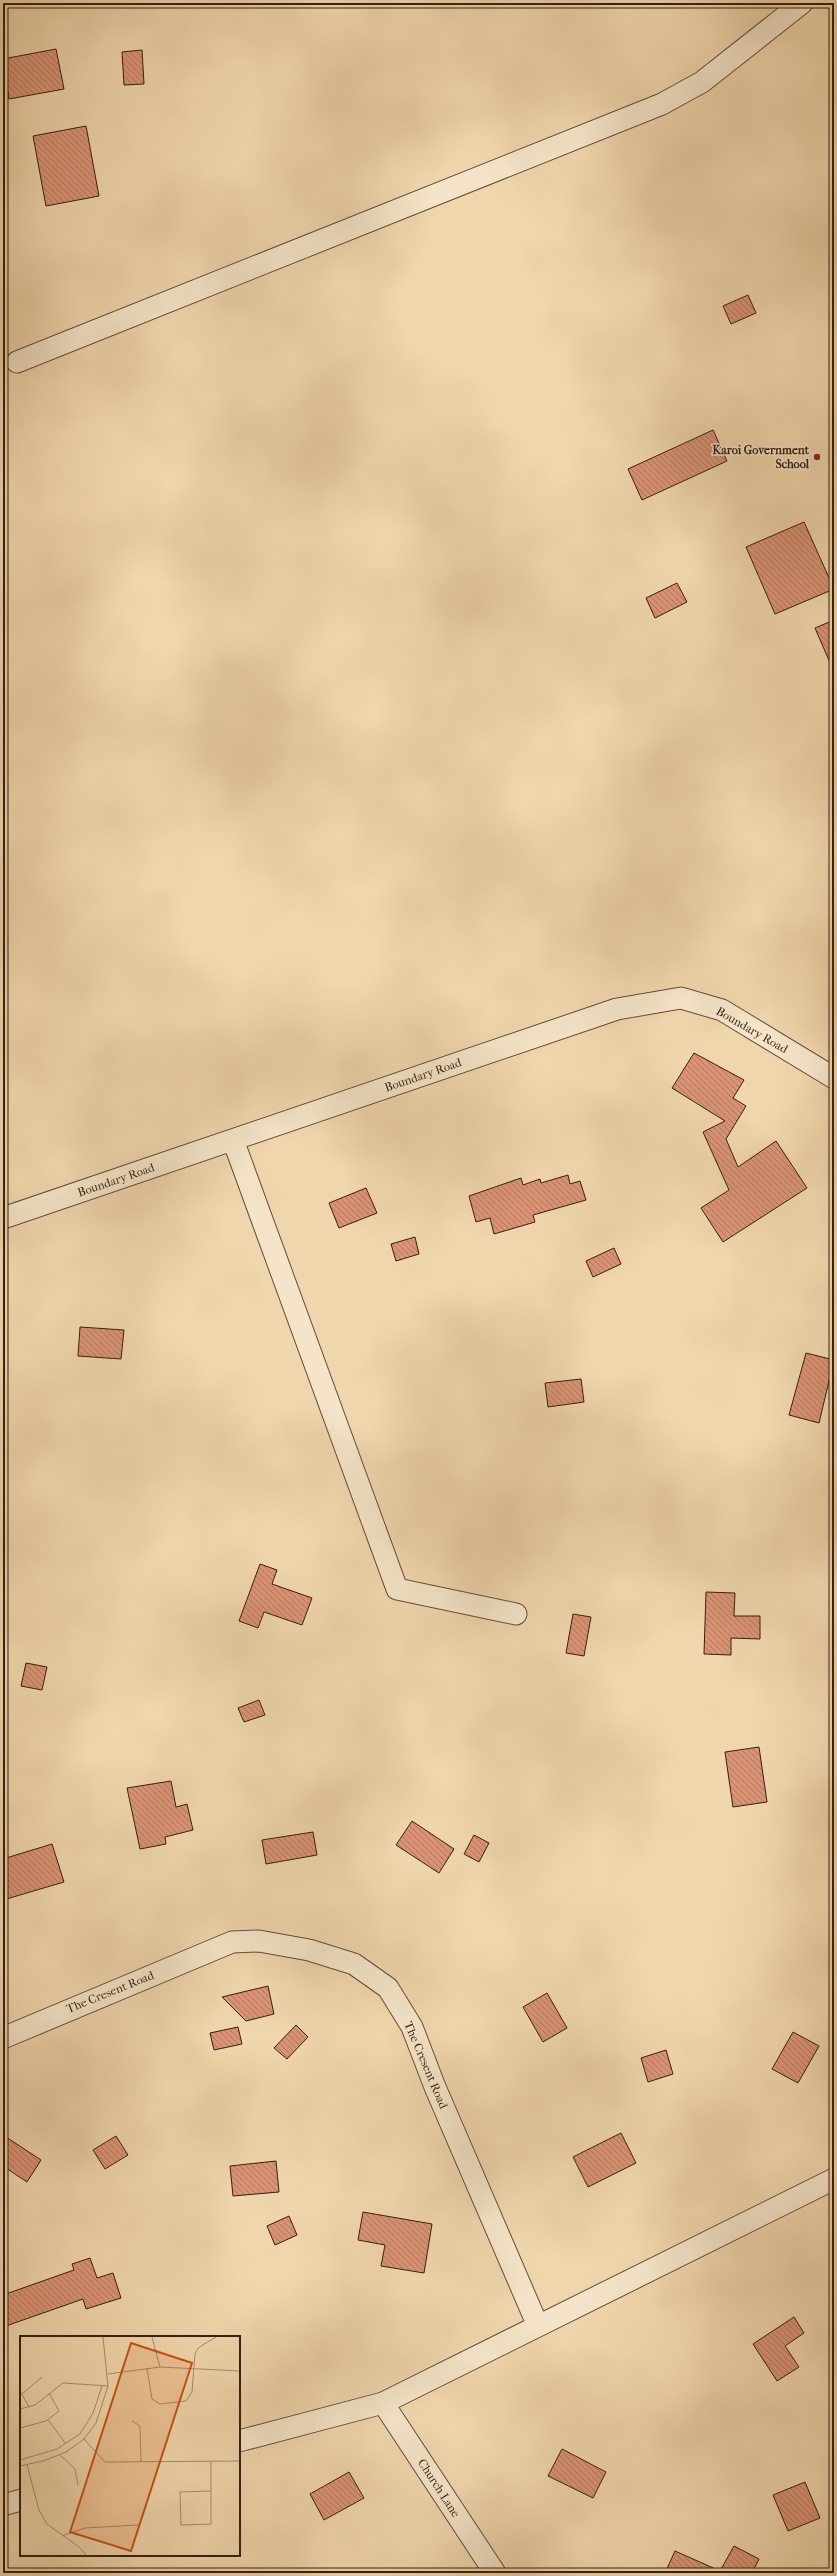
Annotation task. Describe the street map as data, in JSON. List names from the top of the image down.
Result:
{
  "streets": {
    "street": ["Boundary Road", "The Cresent Road", "Church Lane"]
  },
  "places": ["Karoi Government School"]
}
